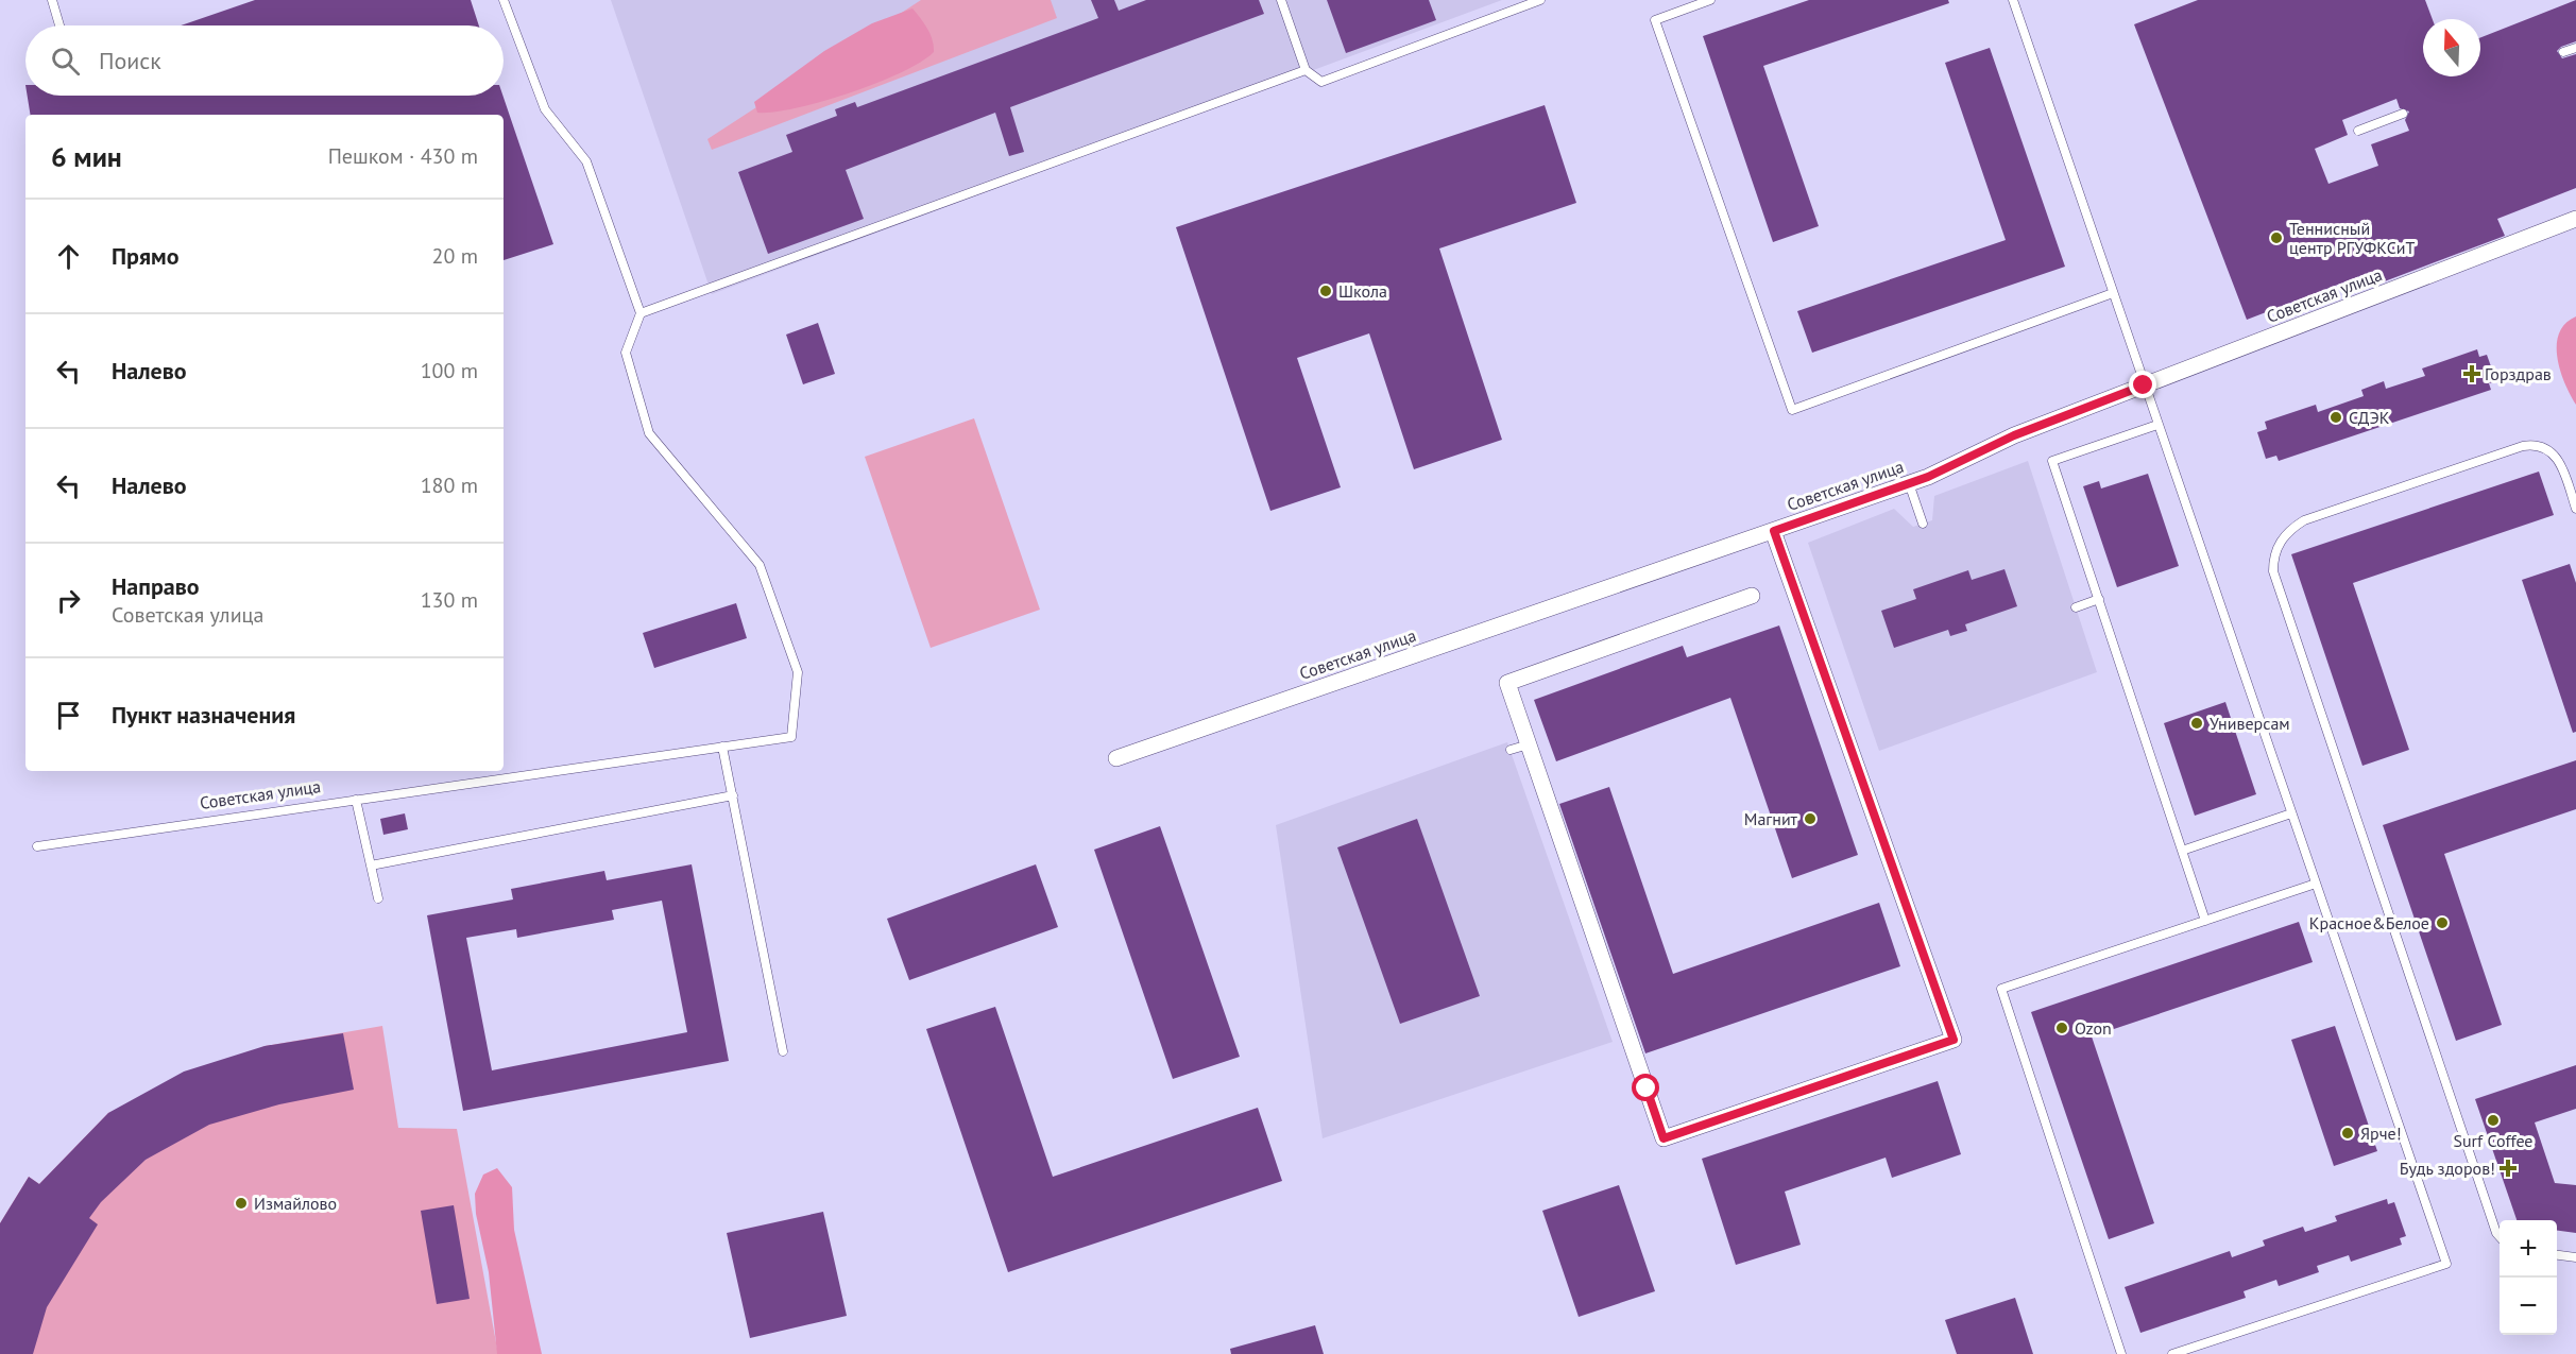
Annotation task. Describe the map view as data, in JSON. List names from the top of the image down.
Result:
{
  "streets": {
    "street": ["Советская улица"]
  },
  "places": {
    "other": [
      "Теннисный центр РГУФКСиТ",
      "Школа",
      "СДЭК",
      "Универсам",
      "Магнит",
      "Красное&Белое",
      "Ozon",
      "Surf Coffee",
      "Ярче!",
      "Измайлово"
    ],
    "health": ["Горздрав", "Будь здоров!"]
  },
  "north": "top",
  "page": {
    "search": "Поиск",
    "heading": ["6 мин", "Пешком · 430 m"],
    "list": [
      ["Прямо", "20 m"],
      ["Налево", "100 m"],
      ["Налево", "180 m"],
      ["Направо", "Советская улица", "130 m"],
      "Пункт назначения"
    ],
    "map_buttons": ["+", "−"]
  }
}
